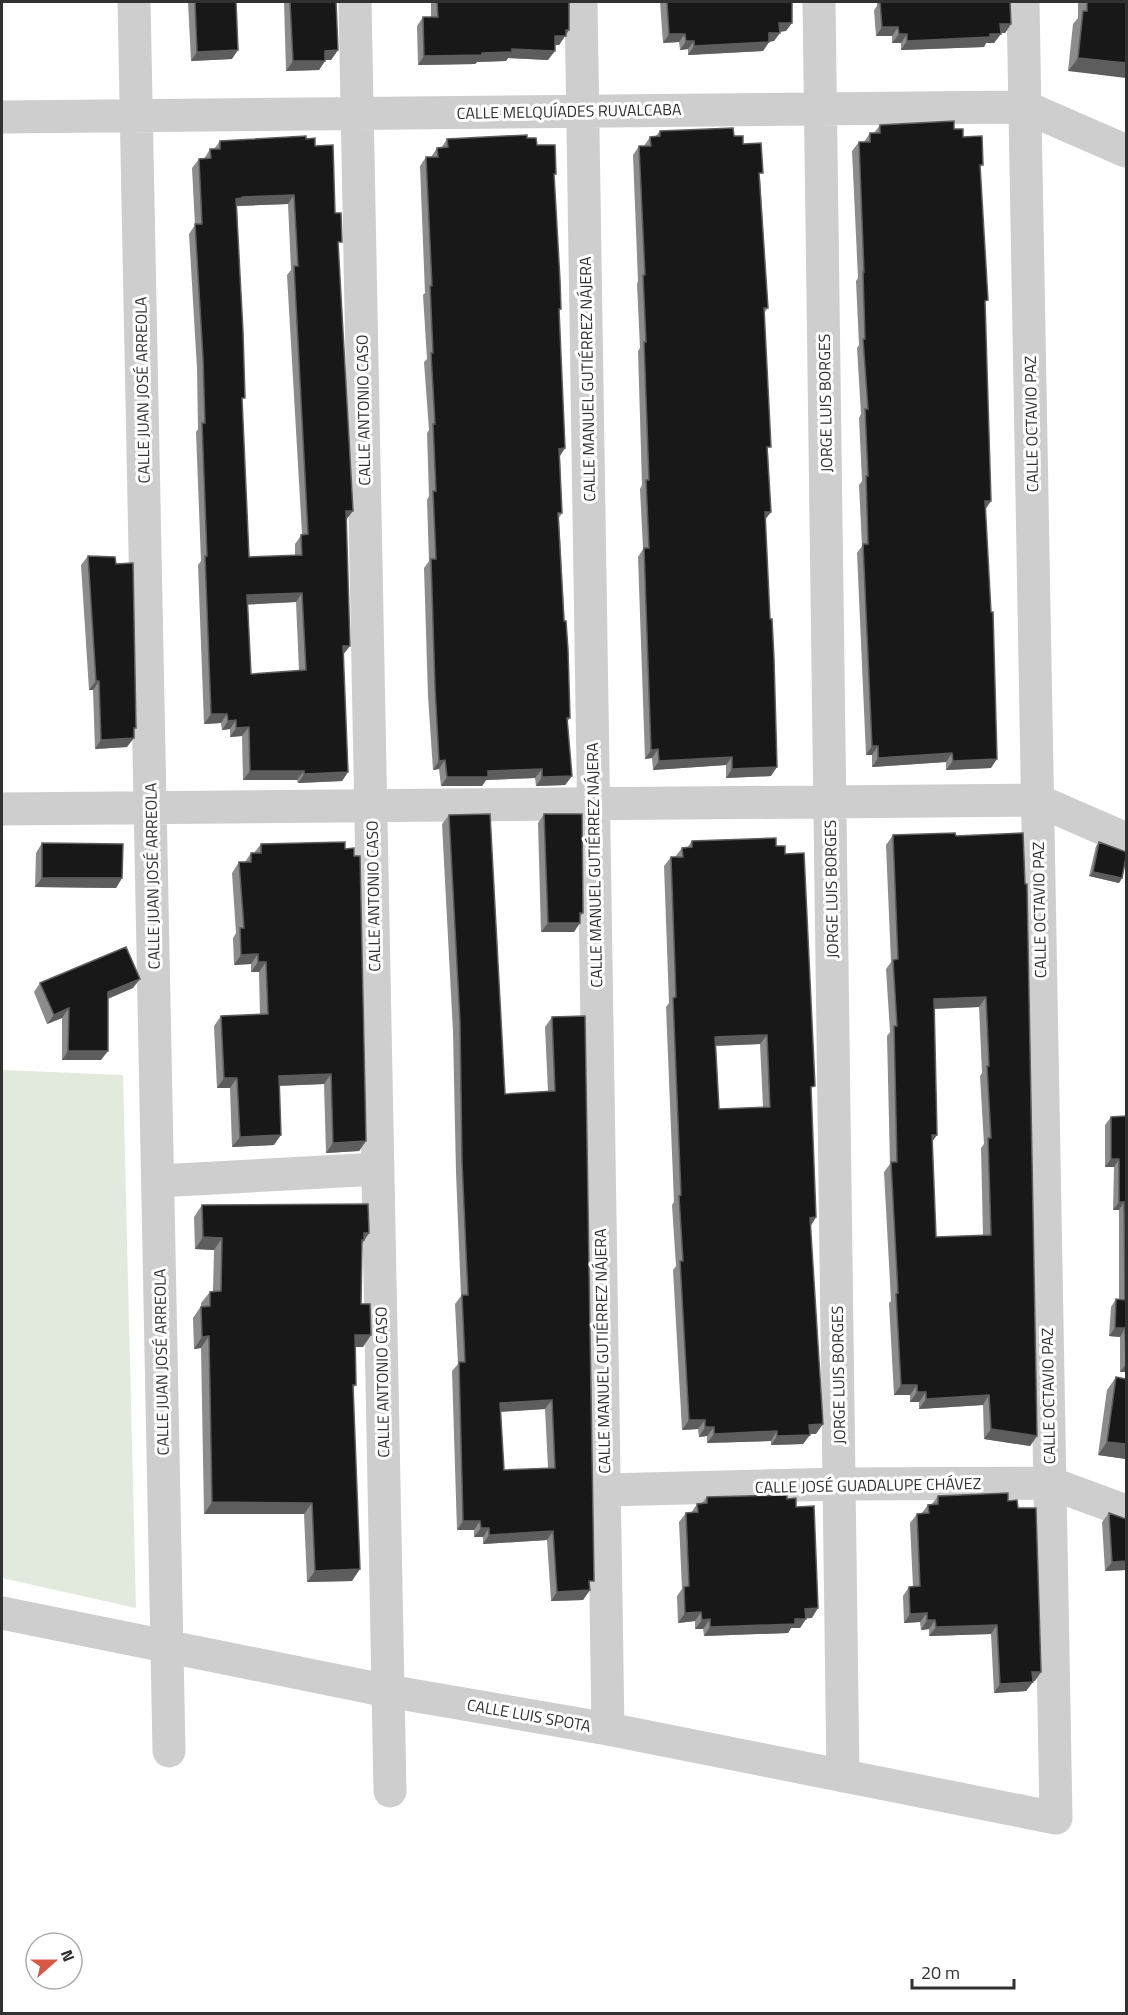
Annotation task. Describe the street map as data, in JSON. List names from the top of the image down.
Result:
{
  "streets": {
    "street": [
      "CALLE MELQUÍADES RUVALCABA",
      "CALLE MANUEL GUTIÉRREZ NÁJERA",
      "CALLE JUAN JOSÉ ARREOLA",
      "JORGE LUIS BORGES",
      "CALLE ANTONIO CASO",
      "CALLE OCTAVIO PAZ",
      "CALLE JOSÉ GUADALUPE CHÁVEZ",
      "CALLE LUIS SPOTA"
    ]
  },
  "crossings": [
    ["CALLE MELQUÍADES RUVALCABA", "CALLE MANUEL GUTIÉRREZ NÁJERA"],
    ["CALLE MELQUÍADES RUVALCABA", "CALLE JUAN JOSÉ ARREOLA"],
    ["CALLE MELQUÍADES RUVALCABA", "JORGE LUIS BORGES"],
    ["CALLE MELQUÍADES RUVALCABA", "CALLE ANTONIO CASO"],
    ["CALLE MELQUÍADES RUVALCABA", "CALLE OCTAVIO PAZ"],
    ["CALLE MANUEL GUTIÉRREZ NÁJERA", "CALLE JOSÉ GUADALUPE CHÁVEZ"],
    ["CALLE MANUEL GUTIÉRREZ NÁJERA", "CALLE LUIS SPOTA"],
    ["CALLE JUAN JOSÉ ARREOLA", "CALLE LUIS SPOTA"],
    ["JORGE LUIS BORGES", "CALLE JOSÉ GUADALUPE CHÁVEZ"],
    ["JORGE LUIS BORGES", "CALLE LUIS SPOTA"],
    ["CALLE ANTONIO CASO", "CALLE LUIS SPOTA"],
    ["CALLE OCTAVIO PAZ", "CALLE JOSÉ GUADALUPE CHÁVEZ"],
    ["CALLE OCTAVIO PAZ", "CALLE LUIS SPOTA"]
  ],
  "scale_bar": "20 m",
  "north": "right"
}
